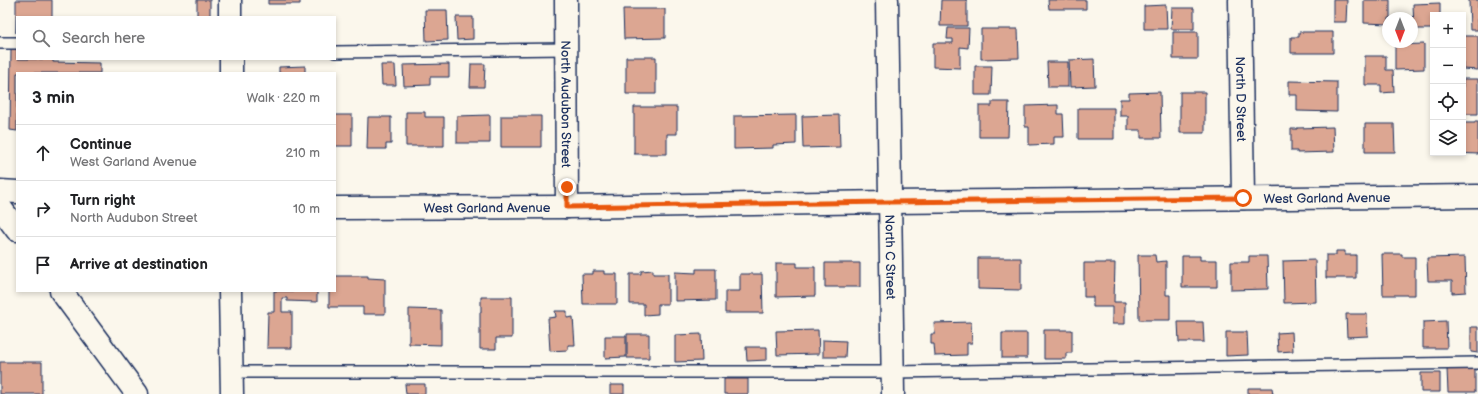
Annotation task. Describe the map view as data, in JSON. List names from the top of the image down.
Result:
{
  "streets": {
    "street": [
      "North D Street",
      "North Audubon Street",
      "West Garland Avenue",
      "North C Street"
    ]
  },
  "crossings": [
    ["North D Street", "West Garland Avenue"],
    ["North Audubon Street", "West Garland Avenue"],
    ["West Garland Avenue", "North C Street"]
  ],
  "north": "bottom",
  "page": {
    "map_buttons": ["+", "−"],
    "search": "Search here",
    "heading": ["3 min", "Walk · 220 m"],
    "list": [
      ["Continue", "West Garland Avenue", "210 m"],
      ["Turn right", "North Audubon Street", "10 m"],
      "Arrive at destination"
    ]
  }
}
